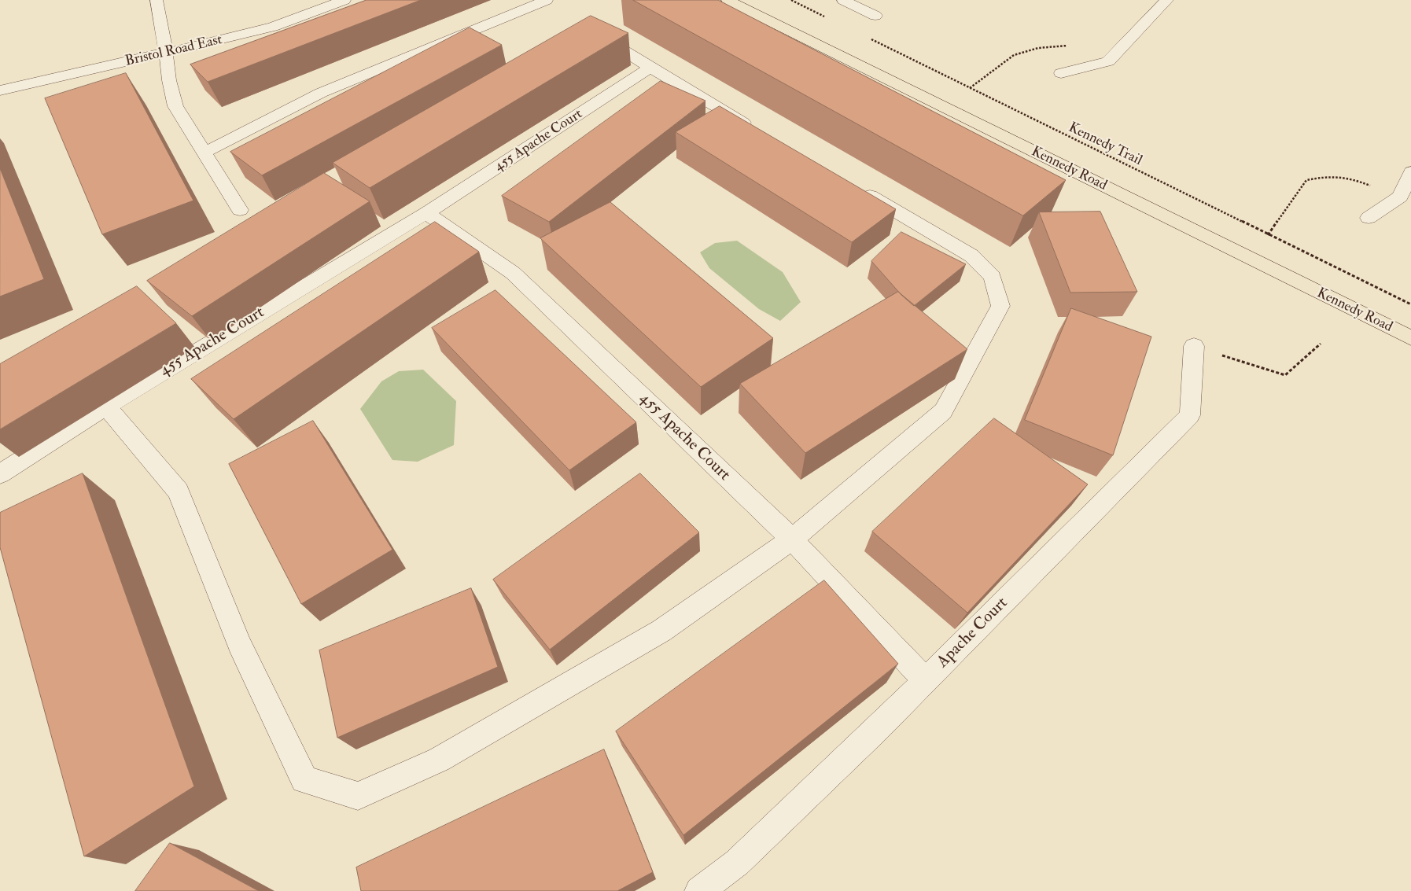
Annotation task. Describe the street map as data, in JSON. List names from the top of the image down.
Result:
{
  "streets": {
    "main road": ["Kennedy Road"],
    "street": ["Bristol Road East", "455 Apache Court", "Apache Court"],
    "path": ["Kennedy Trail"]
  },
  "crossings": [
    ["455 Apache Court", "Apache Court"]
  ]
}
